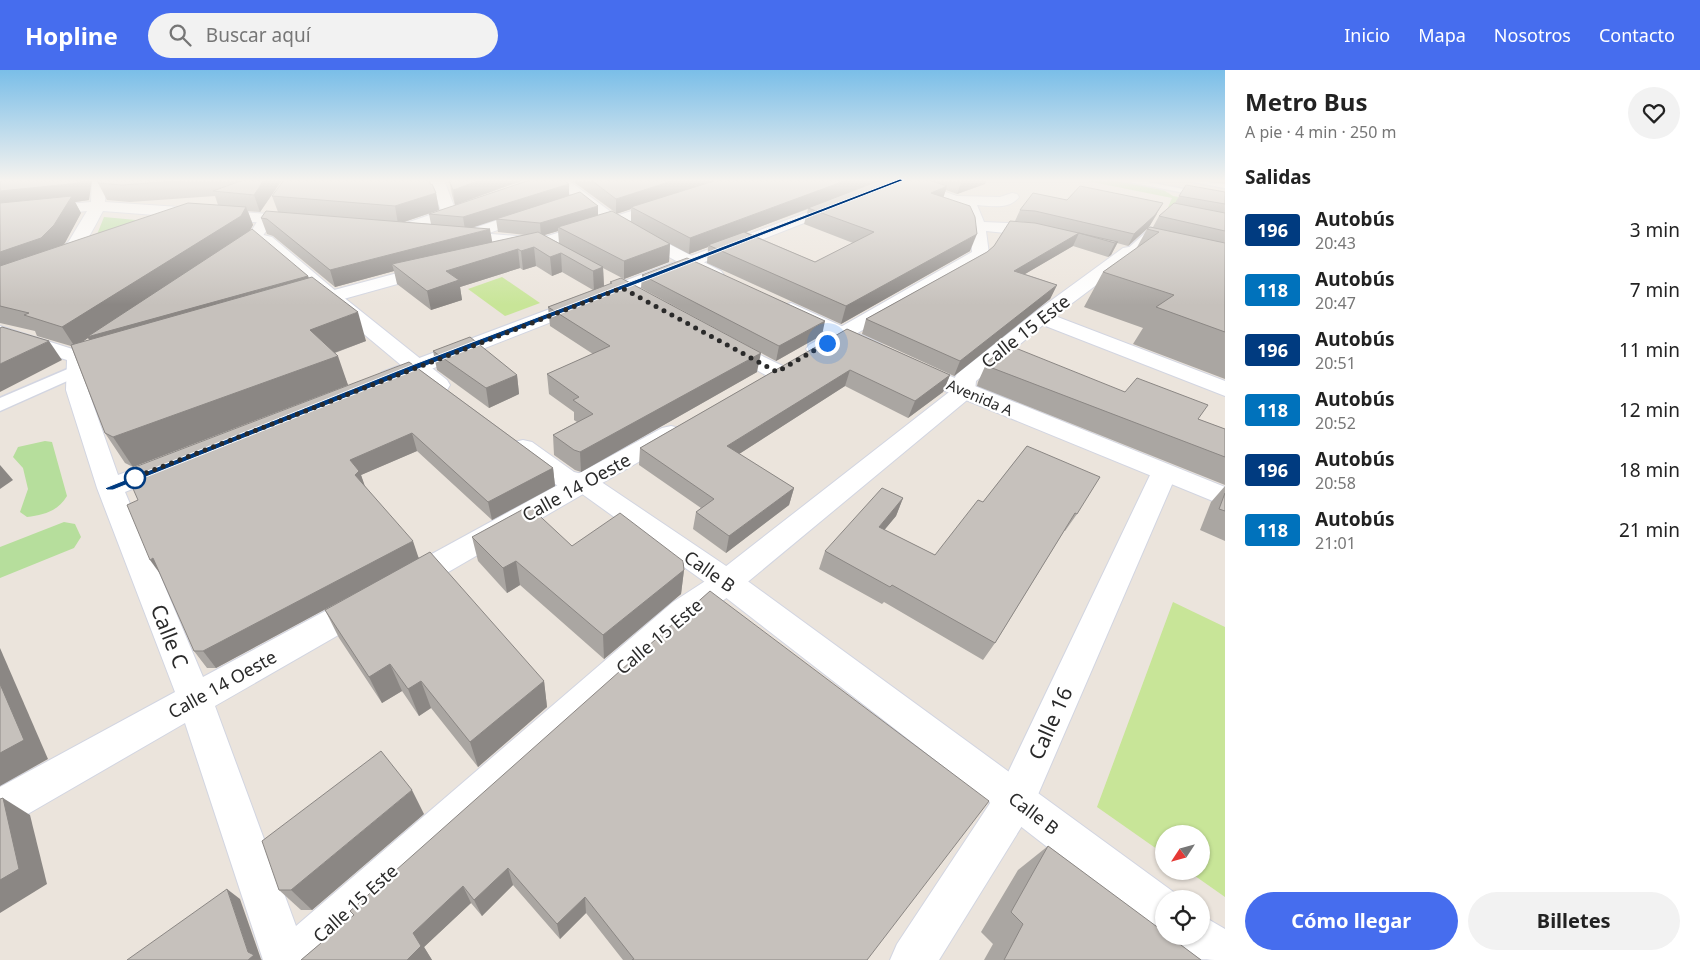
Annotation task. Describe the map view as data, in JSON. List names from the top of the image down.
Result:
{
  "streets": {
    "street": [
      "Calle 15 Este",
      "Avenida A",
      "Calle 14 Oeste",
      "Calle B",
      "Calle C",
      "Calle 16"
    ]
  },
  "crossings": [
    ["Calle 15 Este", "Avenida A"],
    ["Calle 15 Este", "Calle B"],
    ["Avenida A", "Calle 16"],
    ["Calle 14 Oeste", "Calle B"],
    ["Calle 14 Oeste", "Calle C"],
    ["Calle B", "Calle 16"]
  ],
  "lines": ["bus line 196"],
  "north": "bottom left",
  "page": {
    "header": "Hopline",
    "search": "Buscar aquí",
    "nav": [
      "Inicio",
      "Mapa",
      "Nosotros",
      "Contacto"
    ],
    "heading": [
      ["Metro Bus", "A pie · 4 min · 250 m"],
      "Salidas"
    ],
    "list": [
      {
        "mark": "196",
        "name": "Autobús",
        "note": "20:43",
        "value": "3 min"
      },
      {
        "mark": "118",
        "name": "Autobús",
        "note": "20:47",
        "value": "7 min"
      },
      {
        "mark": "196",
        "name": "Autobús",
        "note": "20:51",
        "value": "11 min"
      },
      {
        "mark": "118",
        "name": "Autobús",
        "note": "20:52",
        "value": "12 min"
      },
      {
        "mark": "196",
        "name": "Autobús",
        "note": "20:58",
        "value": "18 min"
      },
      {
        "mark": "118",
        "name": "Autobús",
        "note": "21:01",
        "value": "21 min"
      }
    ],
    "buttons": ["Cómo llegar", "Billetes"]
  }
}
